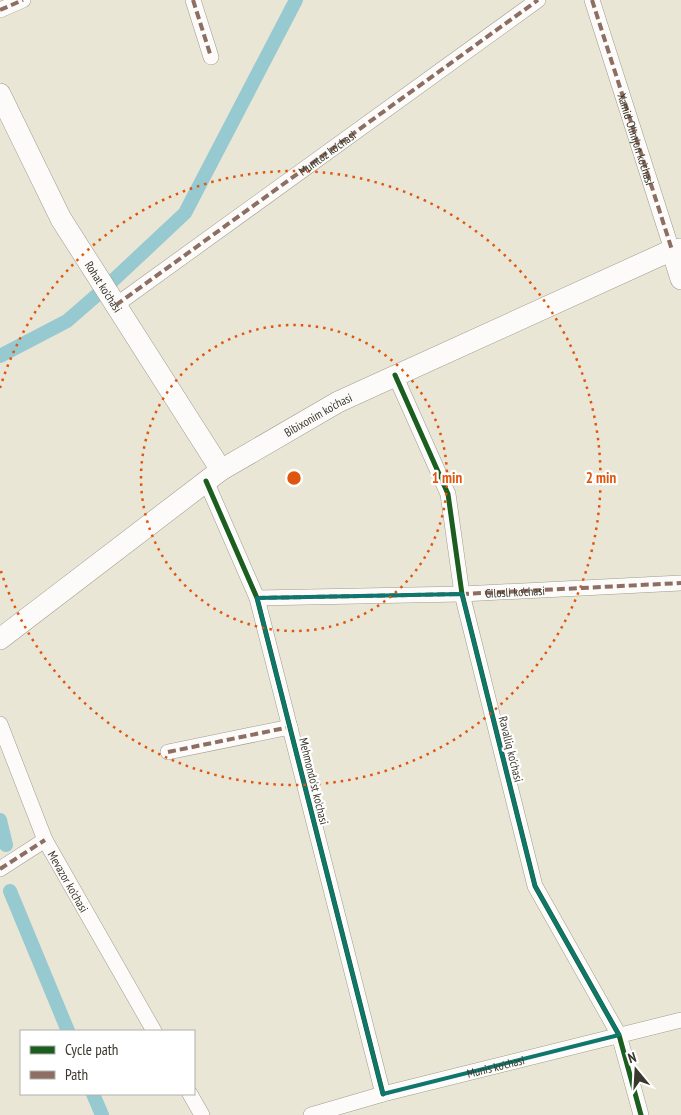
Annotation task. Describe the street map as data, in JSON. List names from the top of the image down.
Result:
{
  "streets": {
    "main road": ["Xamid Olimjon ko'chasi", "Rohat ko'chasi", "Bibixonim ko'chasi"],
    "street": [
      "Mumtoz ko'chasi",
      "Gilosli ko'chasi",
      "Ravalliq ko'chasi",
      "Mehmondo'st ko'chasi",
      "Mevazor ko'chasi",
      "Munis ko'chasi"
    ]
  },
  "crossings": [
    ["Xamid Olimjon ko'chasi", "Bibixonim ko'chasi"],
    ["Mumtoz ko'chasi", "Rohat ko'chasi"],
    ["Rohat ko'chasi", "Bibixonim ko'chasi"],
    ["Rohat ko'chasi", "Mehmondo'st ko'chasi"],
    ["Bibixonim ko'chasi", "Ravalliq ko'chasi"],
    ["Bibixonim ko'chasi", "Mehmondo'st ko'chasi"],
    ["Gilosli ko'chasi", "Ravalliq ko'chasi"],
    ["Gilosli ko'chasi", "Mehmondo'st ko'chasi"],
    ["Ravalliq ko'chasi", "Munis ko'chasi"],
    ["Mehmondo'st ko'chasi", "Munis ko'chasi"]
  ],
  "legend": ["Cycle path", "Path"],
  "north": "top",
  "rings": ["1 min", "2 min"]
}
